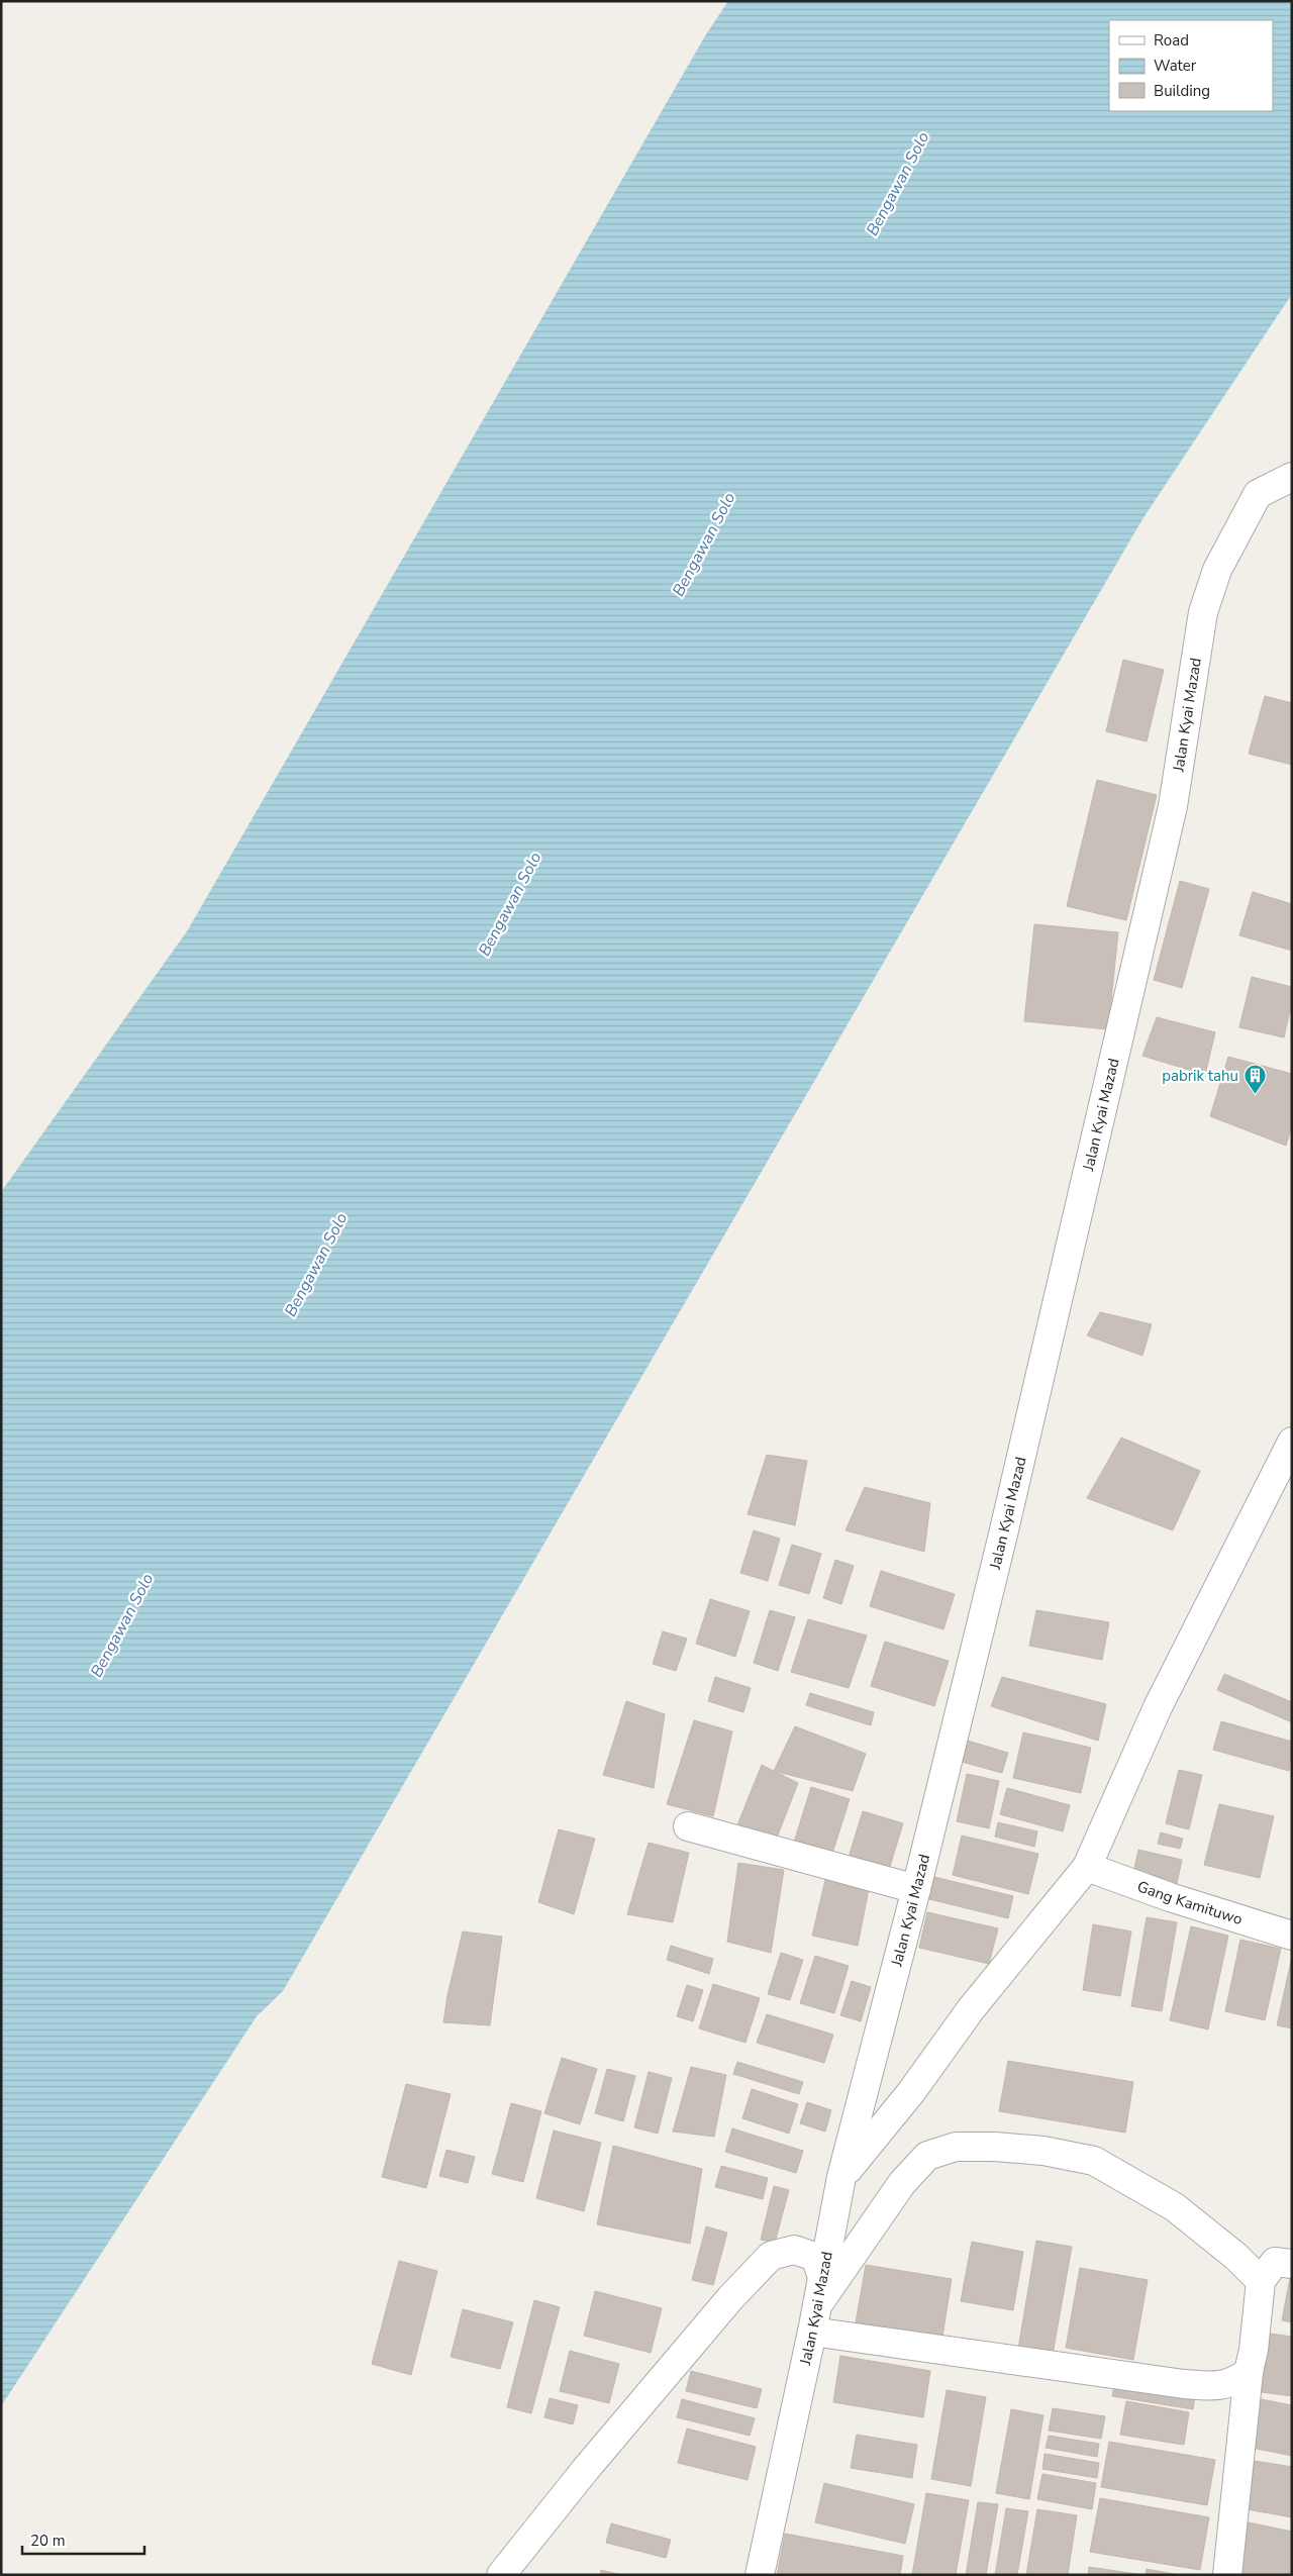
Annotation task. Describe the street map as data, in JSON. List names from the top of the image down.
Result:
{
  "streets": {
    "street": ["Jalan Kyai Mazad", "Gang Kamituwo"]
  },
  "water": ["Bengawan Solo"],
  "places": {
    "building": ["pabrik tahu"]
  },
  "legend": ["Road", "Water", "Building"],
  "scale_bar": "20 m"
}
